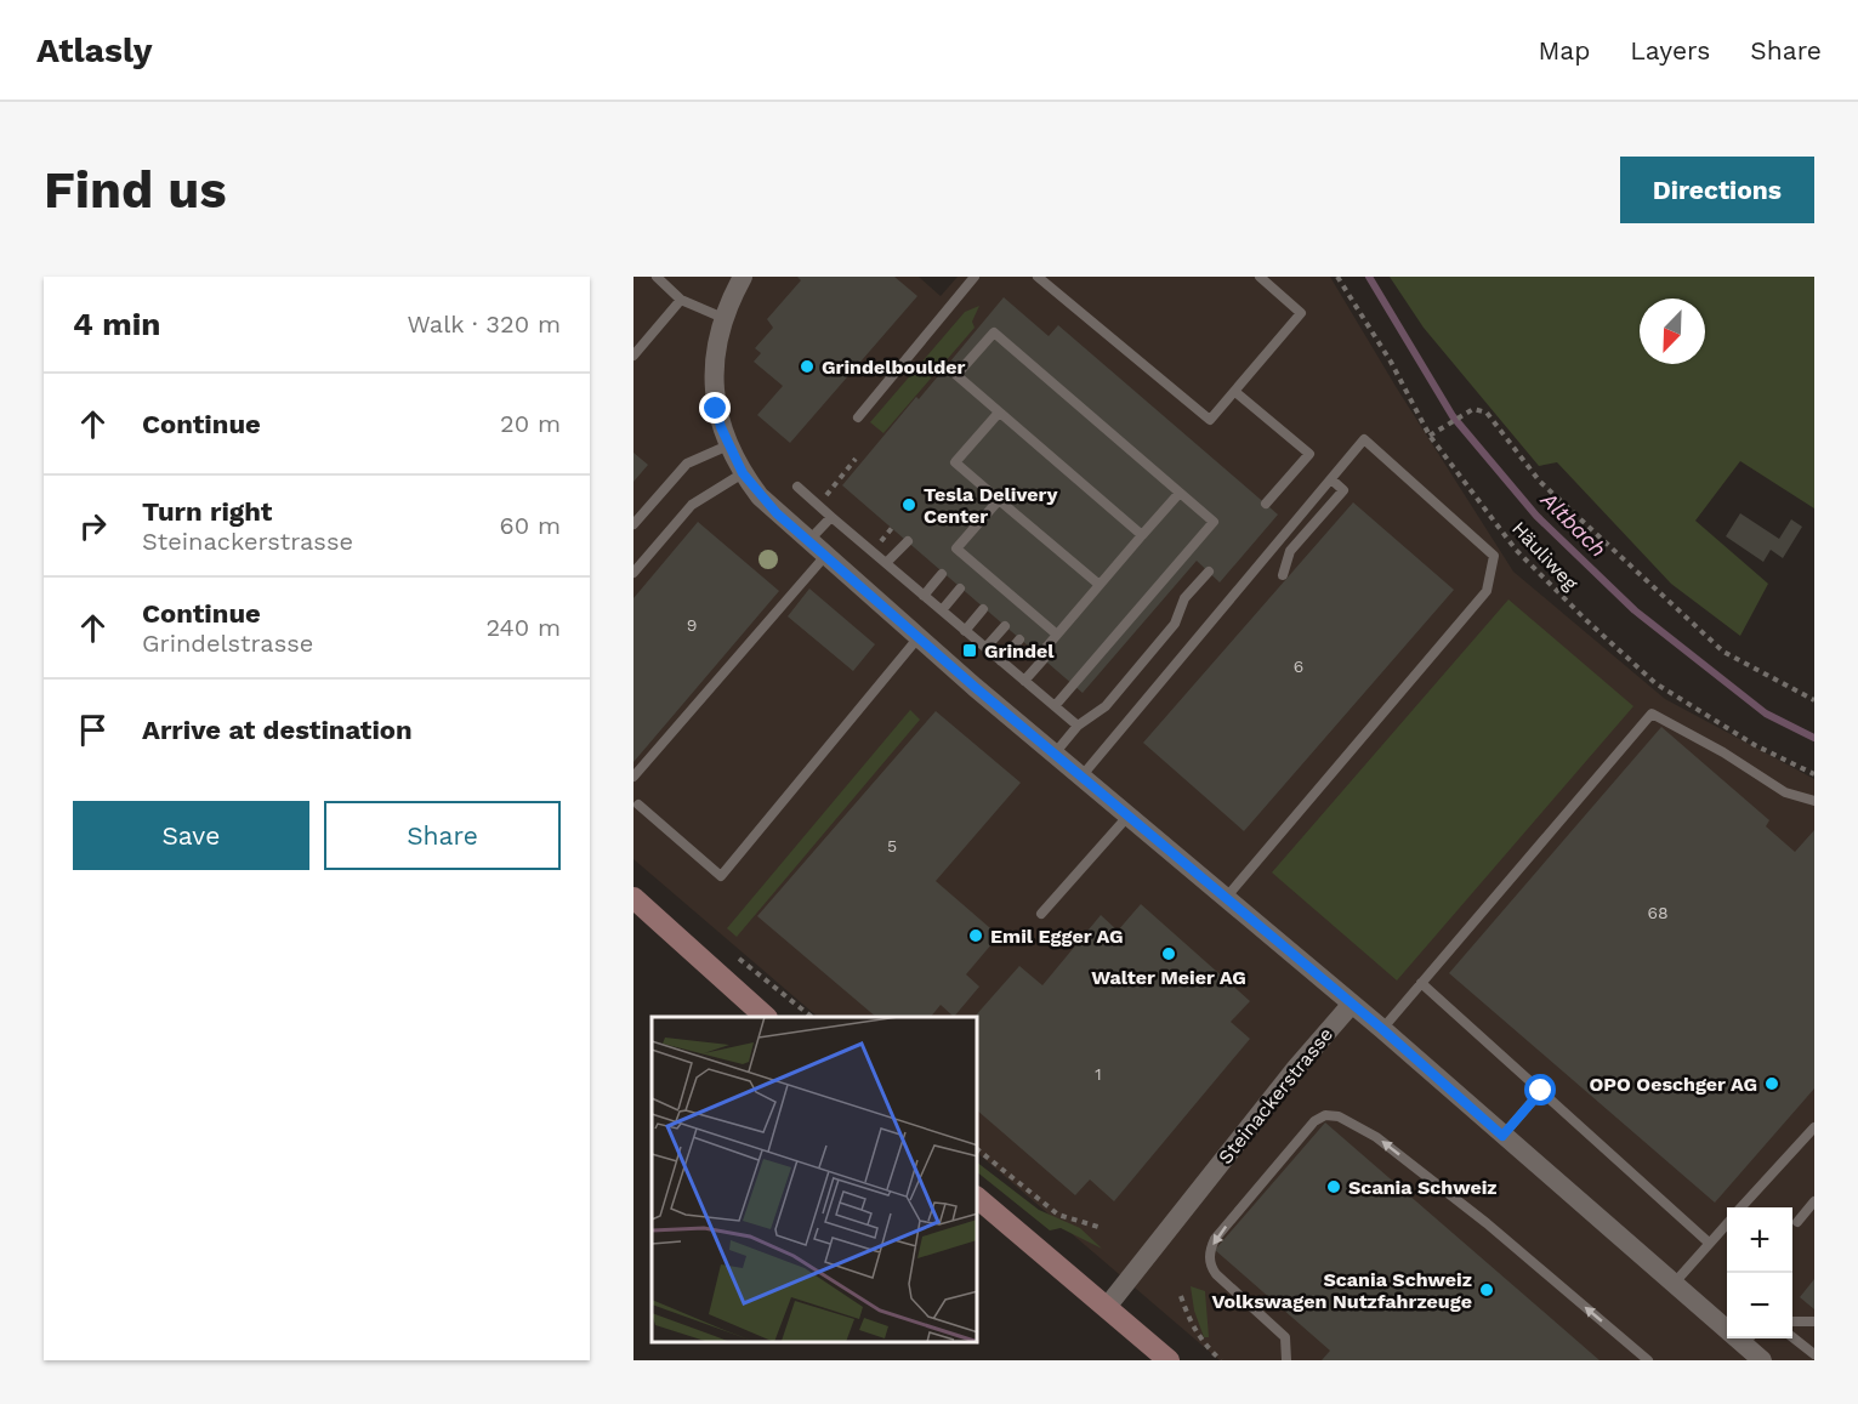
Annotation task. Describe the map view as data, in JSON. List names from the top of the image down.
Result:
{
  "streets": {
    "street": ["Steinackerstrasse"],
    "path": ["Häuliweg"]
  },
  "water": ["Altbach"],
  "places": {
    "other": [
      "Grindelboulder",
      "Tesla Delivery Center",
      "Emil Egger AG",
      "Walter Meier AG",
      "OPO Oeschger AG",
      "Scania Schweiz",
      "Scania Schweiz Volkswagen Nutzfahrzeuge"
    ],
    "transit": ["Grindel"]
  },
  "house_numbers": [
    "9",
    "6",
    "5",
    "68",
    "1"
  ],
  "north": "bottom left",
  "page": {
    "header": "Atlasly",
    "nav": ["Map", "Layers", "Share"],
    "buttons": [
      "Directions",
      ["Save", "Share"]
    ],
    "title": "Find us",
    "heading": ["4 min", "Walk · 320 m"],
    "list": [
      ["Continue", "20 m"],
      ["Turn right", "Steinackerstrasse", "60 m"],
      ["Continue", "Grindelstrasse", "240 m"],
      "Arrive at destination"
    ],
    "map_buttons": ["+", "−"]
  }
}
